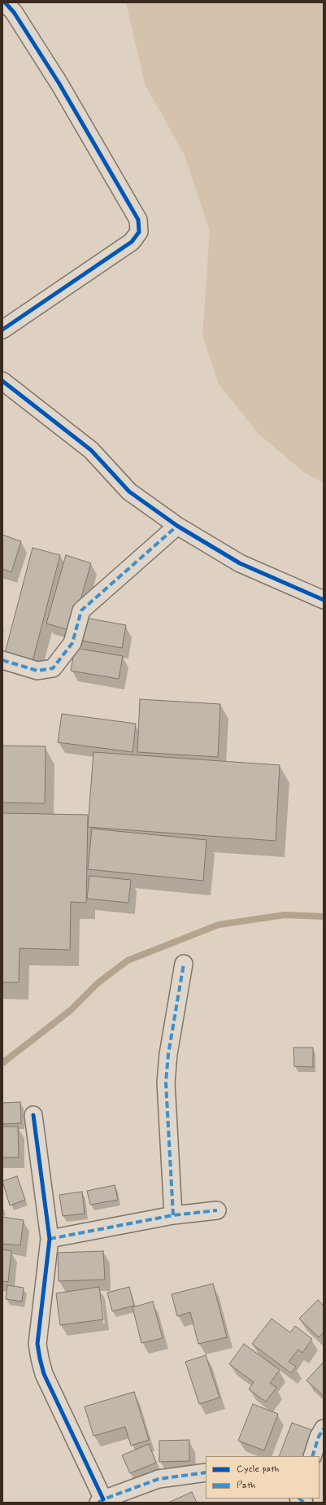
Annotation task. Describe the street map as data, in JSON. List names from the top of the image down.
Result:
{
  "legend": ["Cycle path", "Path"]
}
